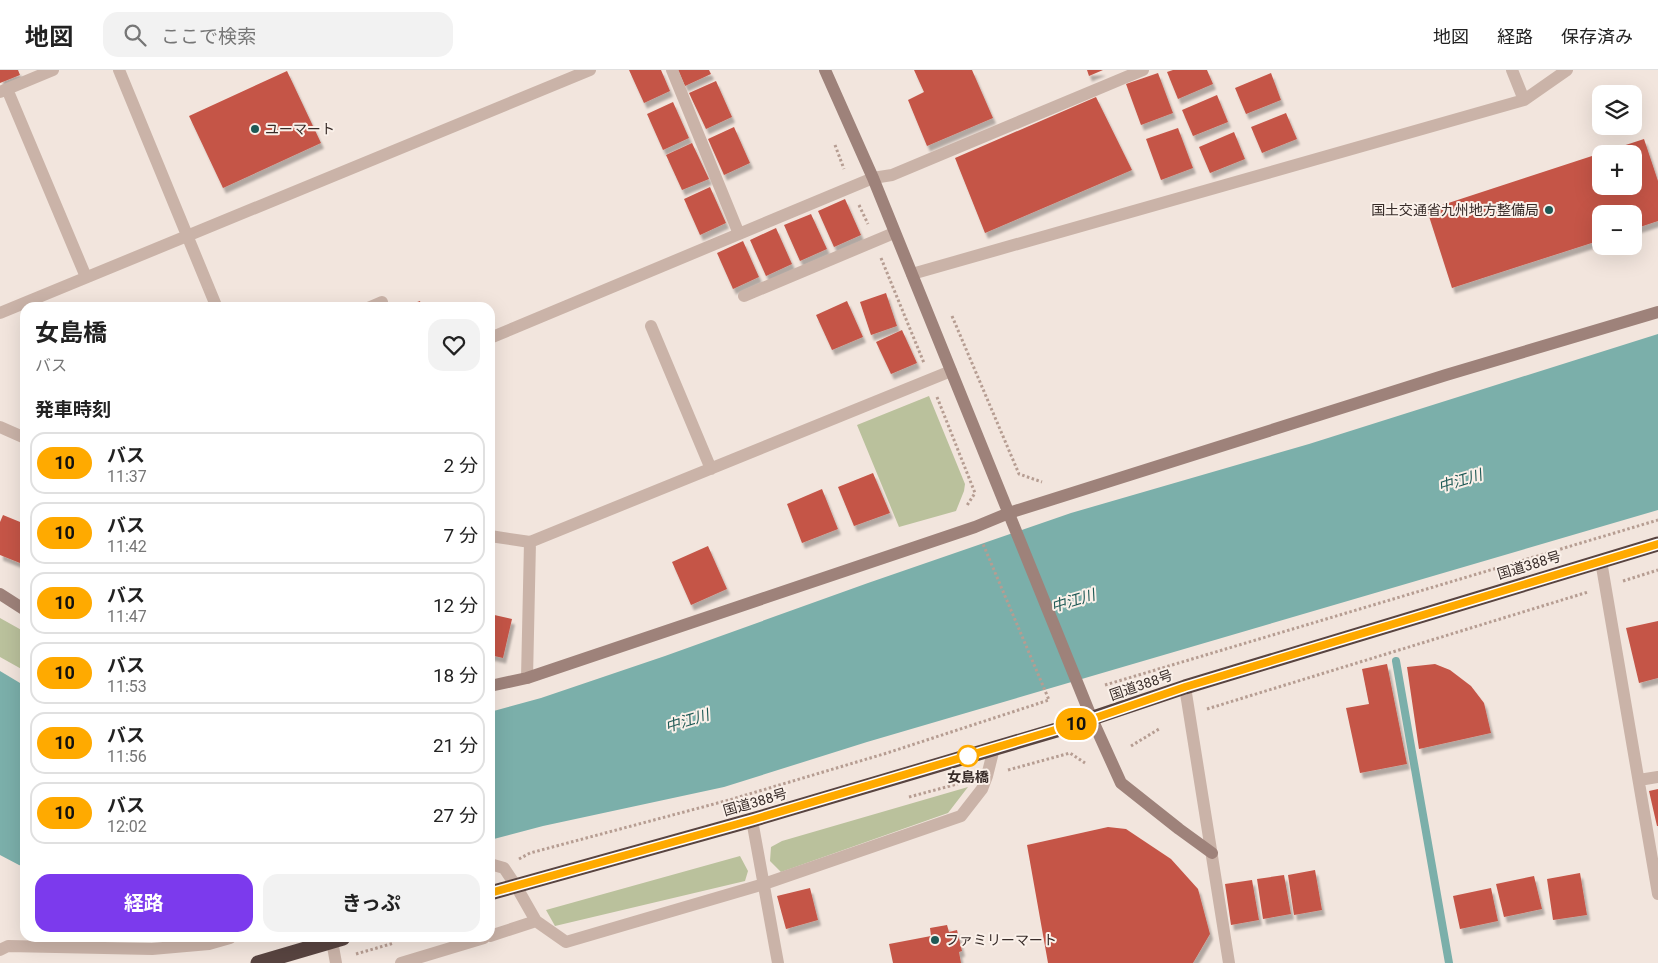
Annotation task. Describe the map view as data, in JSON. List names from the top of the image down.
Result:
{
  "streets": {
    "highway": ["国道388号"]
  },
  "water": ["中江川"],
  "places": [
    "ユーマート",
    "国土交通省九州地方整備局",
    "女島橋",
    "ファミリーマート"
  ],
  "lines": ["bus line 10"],
  "page": {
    "header": "地図",
    "search": "ここで検索",
    "nav": ["地図", "経路", "保存済み"],
    "on_map": "10",
    "map_buttons": ["+", "−"],
    "heading": [
      ["女島橋", "バス"],
      "発車時刻"
    ],
    "list": [
      {
        "mark": "10",
        "name": "バス",
        "note": "11:37",
        "value": "2 分"
      },
      {
        "mark": "10",
        "name": "バス",
        "note": "11:42",
        "value": "7 分"
      },
      {
        "mark": "10",
        "name": "バス",
        "note": "11:47",
        "value": "12 分"
      },
      {
        "mark": "10",
        "name": "バス",
        "note": "11:53",
        "value": "18 分"
      },
      {
        "mark": "10",
        "name": "バス",
        "note": "11:56",
        "value": "21 分"
      },
      {
        "mark": "10",
        "name": "バス",
        "note": "12:02",
        "value": "27 分"
      }
    ],
    "buttons": ["経路", "きっぷ"]
  }
}
